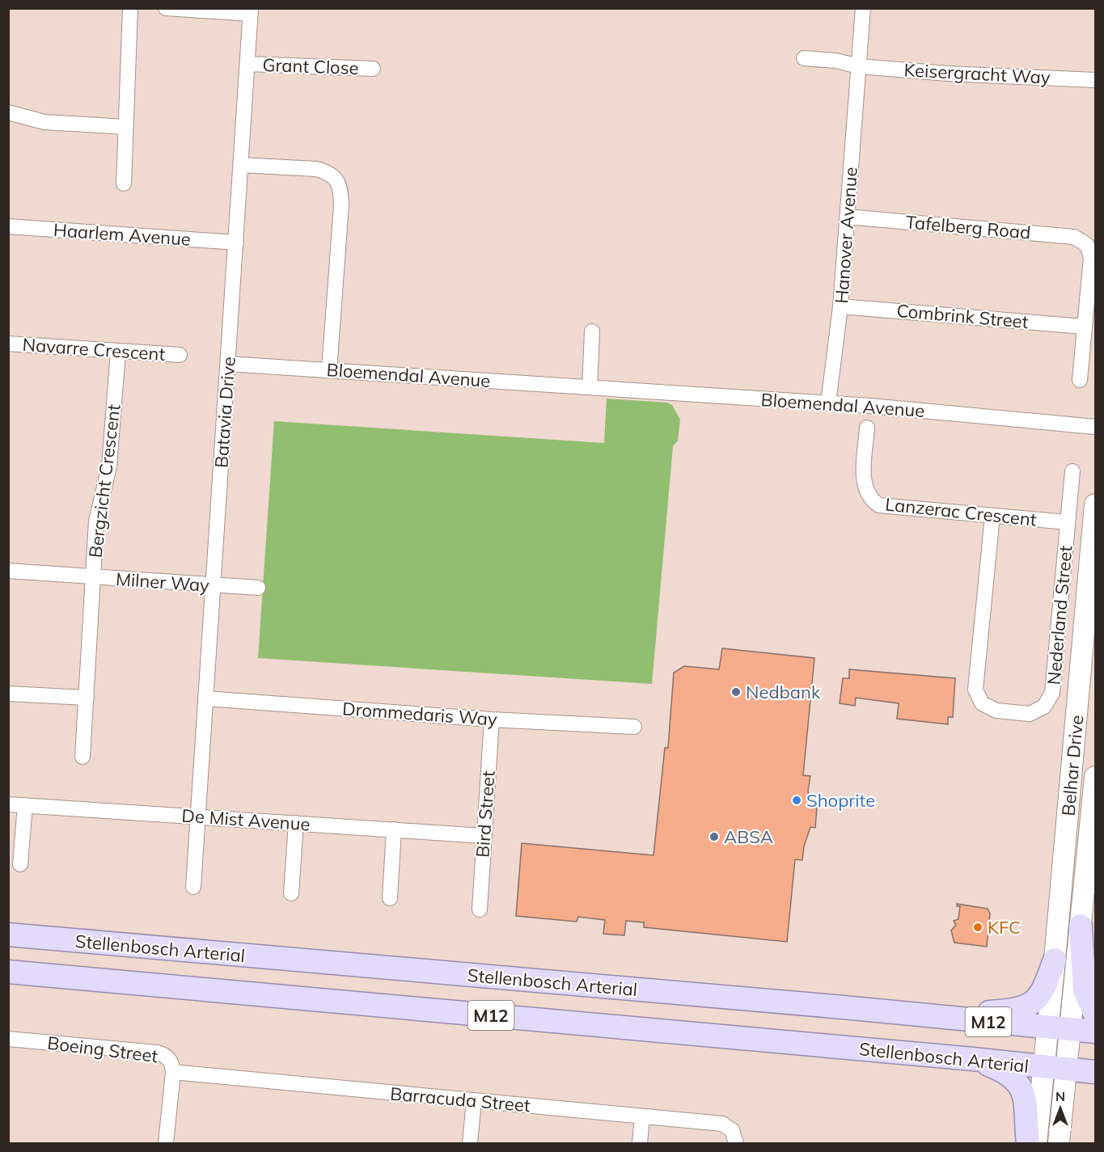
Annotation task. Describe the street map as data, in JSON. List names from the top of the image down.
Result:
{
  "streets": {
    "main road": ["Belhar Drive", "Stellenbosch Arterial", "M12"],
    "street": [
      "Grant Close",
      "Keisergracht Way",
      "Tafelberg Road",
      "Haarlem Avenue",
      "Hanover Avenue",
      "Combrink Street",
      "Navarre Crescent",
      "Bloemendal Avenue",
      "Batavia Drive",
      "Bergzicht Crescent",
      "Lanzerac Crescent",
      "Milner Way",
      "Nederland Street",
      "Drommedaris Way",
      "Bird Street",
      "De Mist Avenue",
      "Boeing Street",
      "Barracuda Street"
    ]
  },
  "crossings": [
    ["Grant Close", "Batavia Drive"],
    ["Keisergracht Way", "Hanover Avenue"],
    ["Tafelberg Road", "Hanover Avenue"],
    ["Tafelberg Road", "Combrink Street"],
    ["Haarlem Avenue", "Batavia Drive"],
    ["Hanover Avenue", "Combrink Street"],
    ["Hanover Avenue", "Bloemendal Avenue"],
    ["Navarre Crescent", "Bergzicht Crescent"],
    ["Bloemendal Avenue", "Batavia Drive"],
    ["Batavia Drive", "Milner Way"],
    ["Batavia Drive", "Drommedaris Way"],
    ["Batavia Drive", "De Mist Avenue"],
    ["Bergzicht Crescent", "Milner Way"],
    ["Lanzerac Crescent", "Nederland Street"],
    ["Drommedaris Way", "Bird Street"],
    ["Belhar Drive", "Stellenbosch Arterial"],
    ["Belhar Drive", "M12"],
    ["Bird Street", "De Mist Avenue"],
    ["Stellenbosch Arterial", "M12"],
    ["Boeing Street", "Barracuda Street"]
  ],
  "places": [
    "Nedbank",
    "Shoprite",
    "ABSA",
    "KFC"
  ],
  "north": "top"
}
